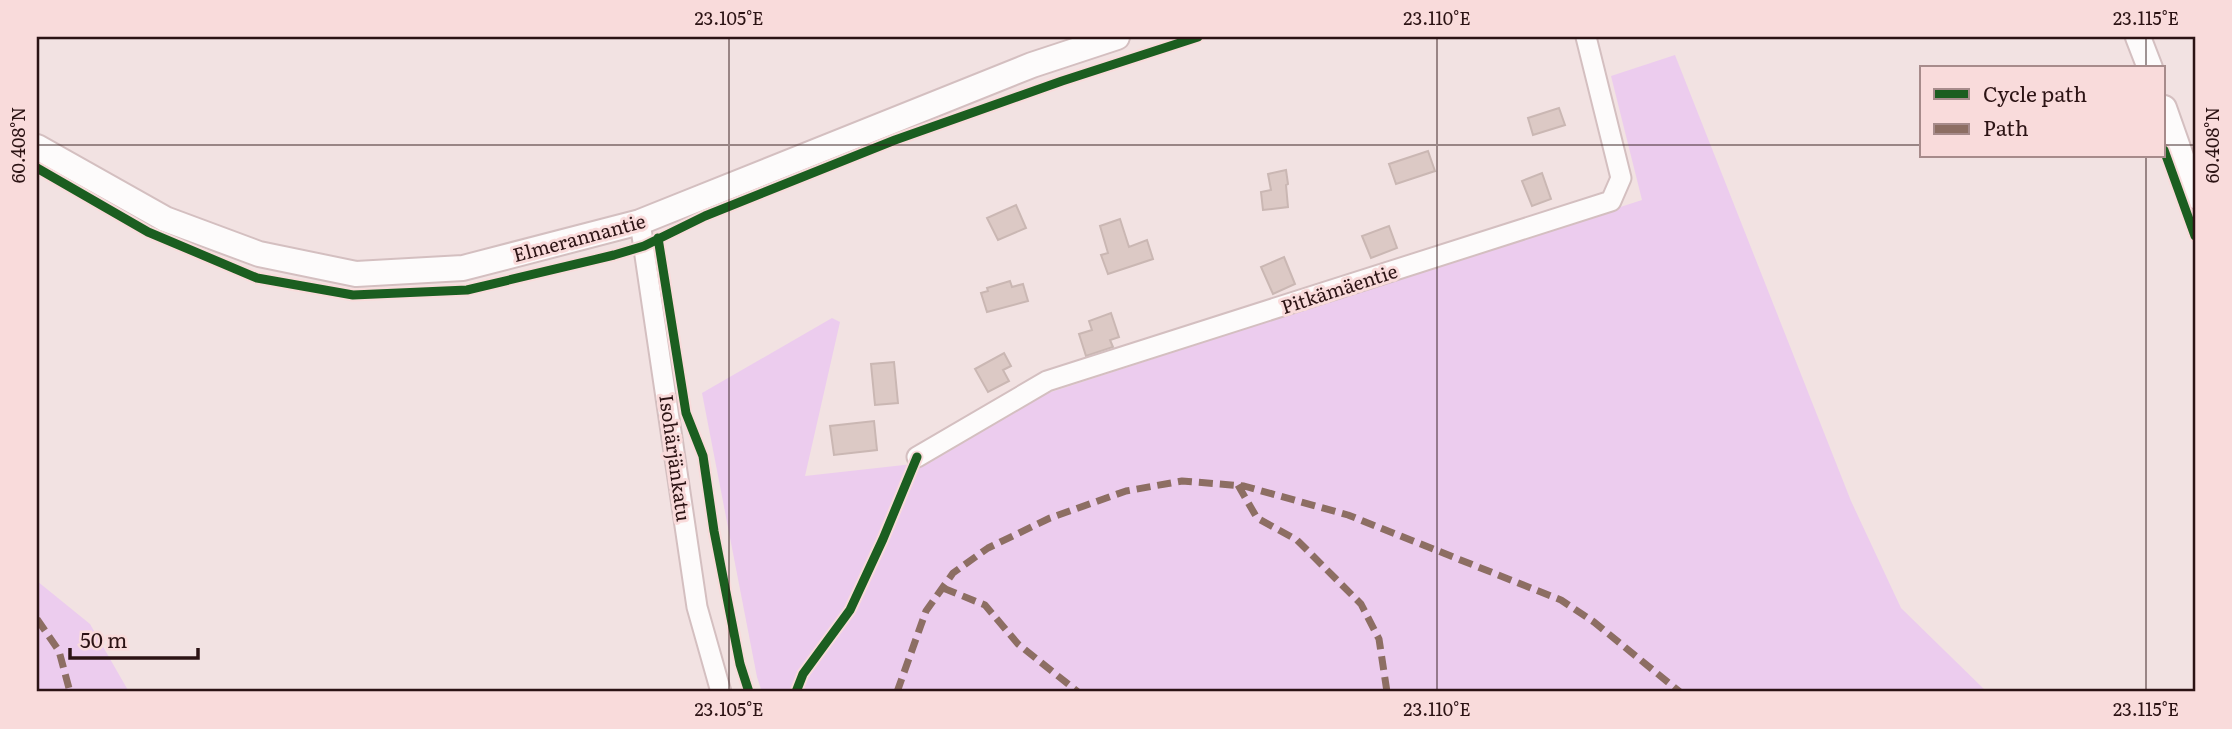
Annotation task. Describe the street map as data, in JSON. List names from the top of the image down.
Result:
{
  "streets": {
    "street": ["Elmerannantie", "Pitkämäentie", "Isohärjänkatu"]
  },
  "crossings": [
    ["Elmerannantie", "Isohärjänkatu"]
  ],
  "legend": ["Cycle path", "Path"],
  "scale_bar": "50 m",
  "coordinates": [
    "23.105°E",
    "23.110°E",
    "23.115°E",
    "60.408°N"
  ]
}
